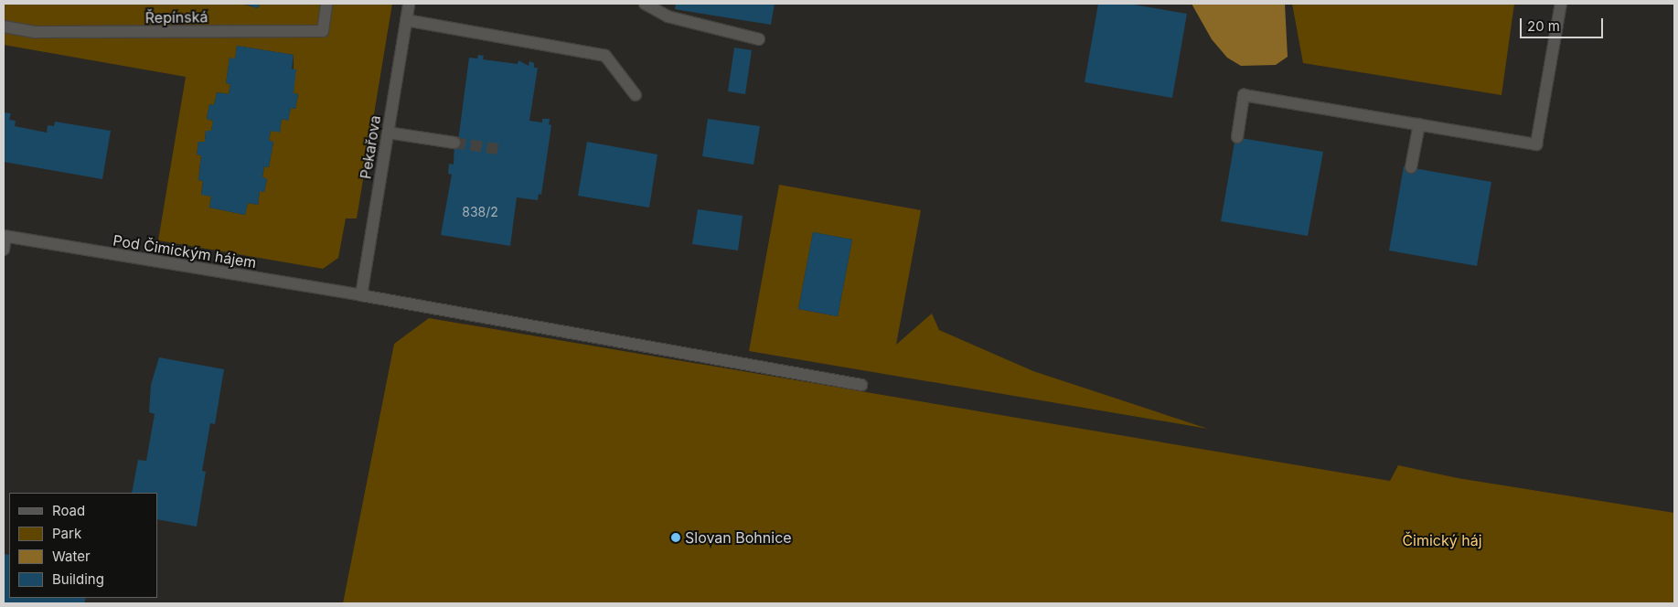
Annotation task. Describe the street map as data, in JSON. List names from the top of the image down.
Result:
{
  "streets": {
    "street": ["Řepínská", "Pekařova", "Pod Čimickým hájem"]
  },
  "crossings": [
    ["Pekařova", "Pod Čimickým hájem"]
  ],
  "parks": ["Čimický háj"],
  "places": ["Slovan Bohnice"],
  "house_numbers": ["838/2"],
  "legend": [
    "Road",
    "Park",
    "Water",
    "Building"
  ],
  "scale_bar": "20 m"
}
